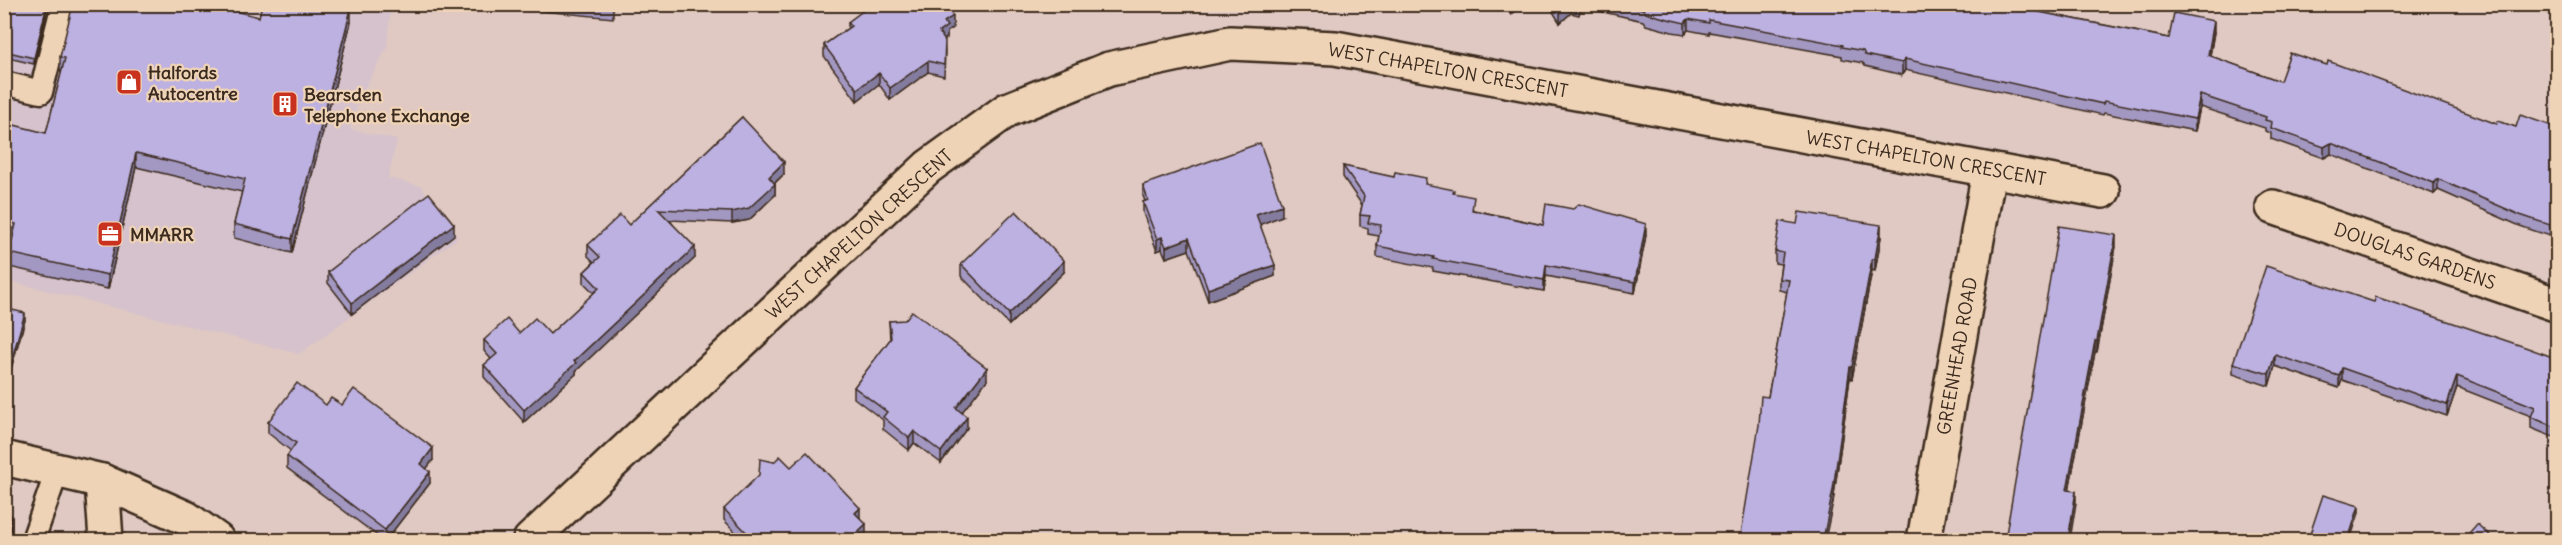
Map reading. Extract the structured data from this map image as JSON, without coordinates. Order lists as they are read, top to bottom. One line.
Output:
{"streets":{"street":["WEST CHAPELTON CRESCENT","DOUGLAS GARDENS","GREENHEAD ROAD"]},"crossings":[["WEST CHAPELTON CRESCENT","GREENHEAD ROAD"]],"places":{"shop":["Halfords Autocentre"],"building":["Bearsden Telephone Exchange"],"office":["MMARR"]}}
